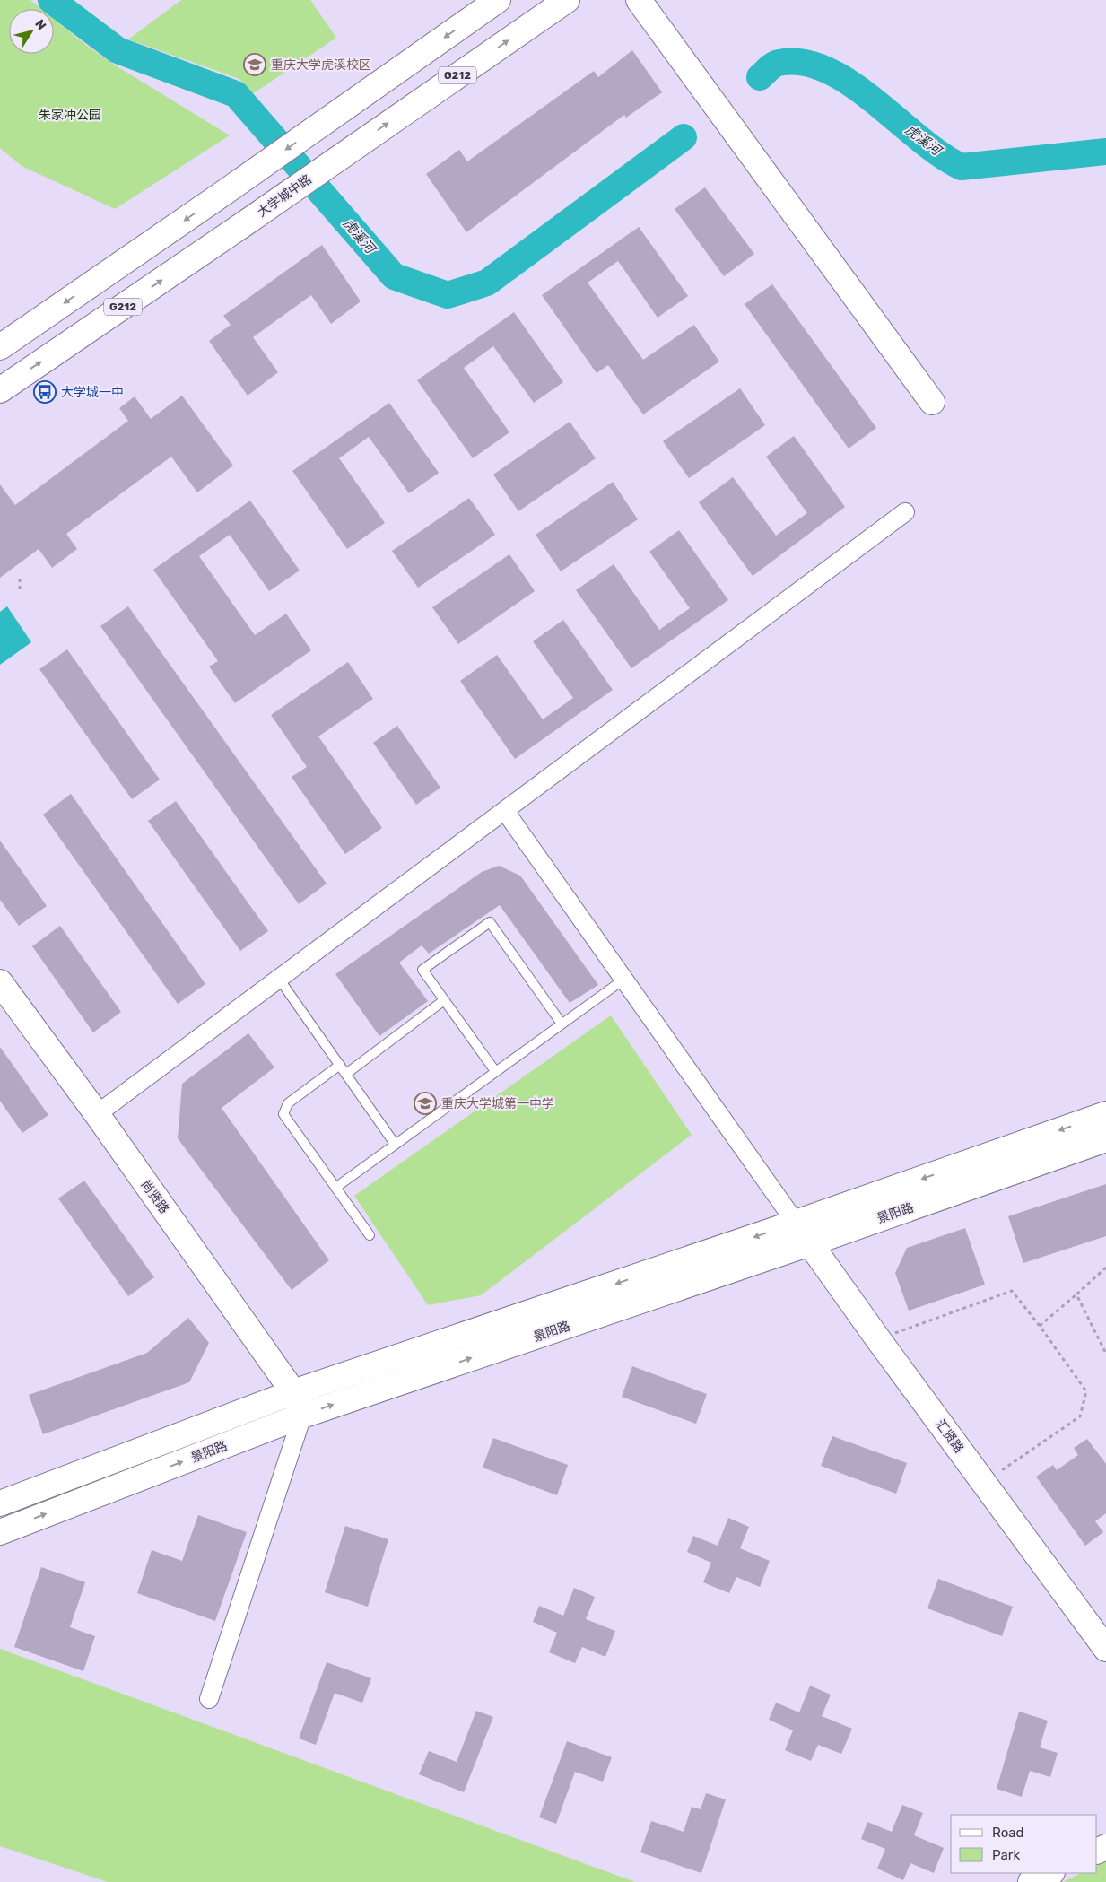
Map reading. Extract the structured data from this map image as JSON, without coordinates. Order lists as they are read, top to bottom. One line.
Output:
{"streets":{"main road":["G212","大学城中路","尚贤路","景阳路","汇贤路"]},"crossings":[["尚贤路","景阳路"],["景阳路","汇贤路"]],"water":["虎溪河"],"parks":["朱家冲公园"],"places":{"school or university":["重庆大学虎溪校区","重庆大学城第一中学"],"bus stop":["大学城一中"]},"legend":["Road","Park"],"north":"top right"}
